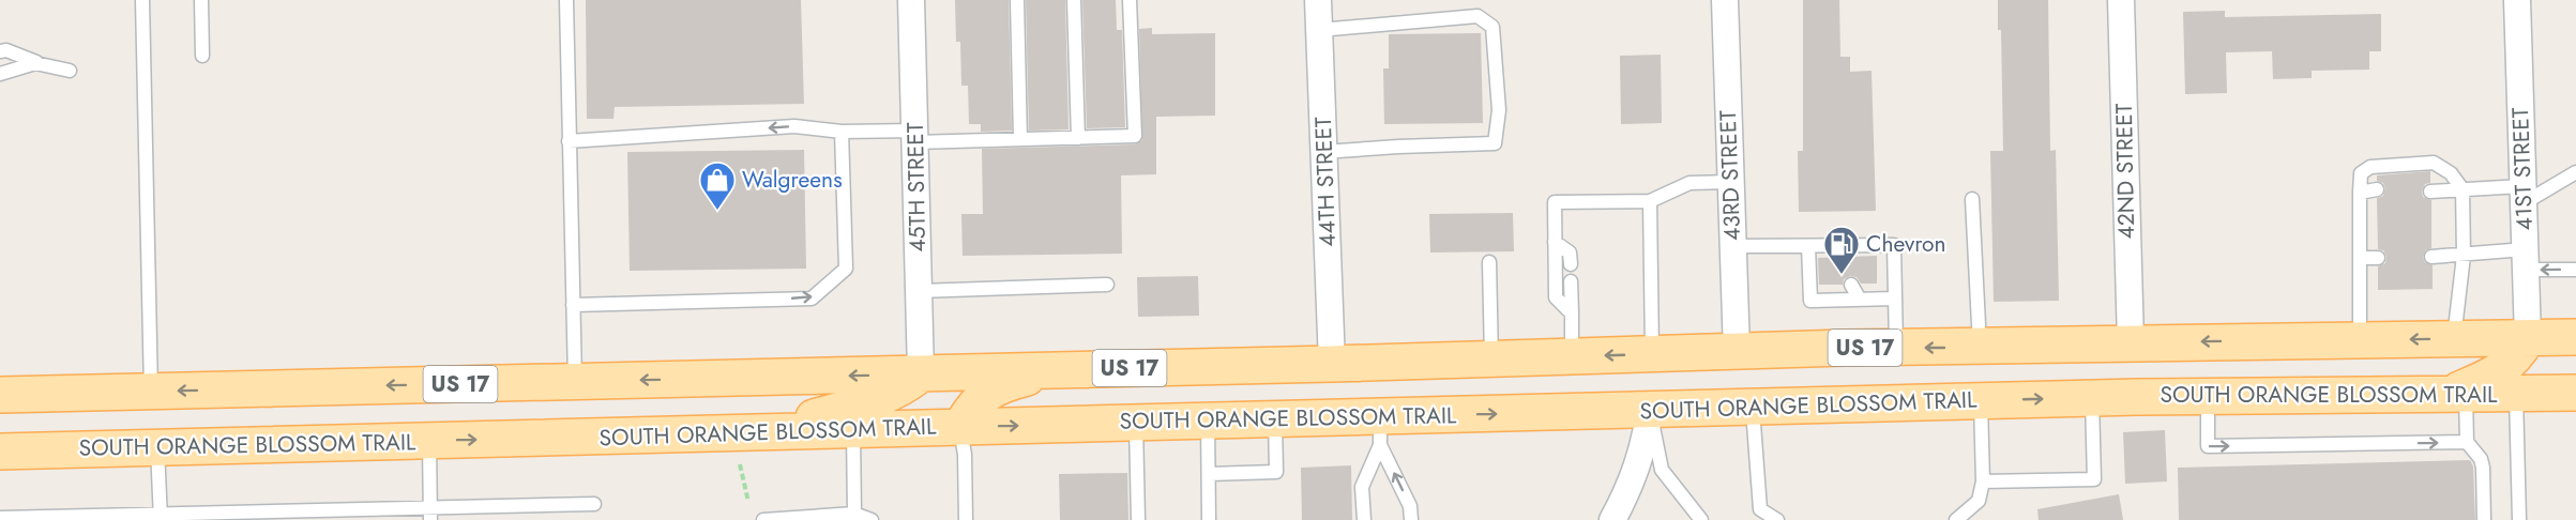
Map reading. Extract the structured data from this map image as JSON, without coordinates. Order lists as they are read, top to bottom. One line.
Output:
{"streets":{"main road":["US 17","SOUTH ORANGE BLOSSOM TRAIL"],"street":["41ST STREET","42ND STREET","43RD STREET","44TH STREET","45TH STREET"]},"crossings":[["41ST STREET","US 17"],["42ND STREET","US 17"],["43RD STREET","US 17"],["44TH STREET","US 17"],["45TH STREET","US 17"]],"places":{"shop":["Walgreens"],"fuel station":["Chevron"]}}
